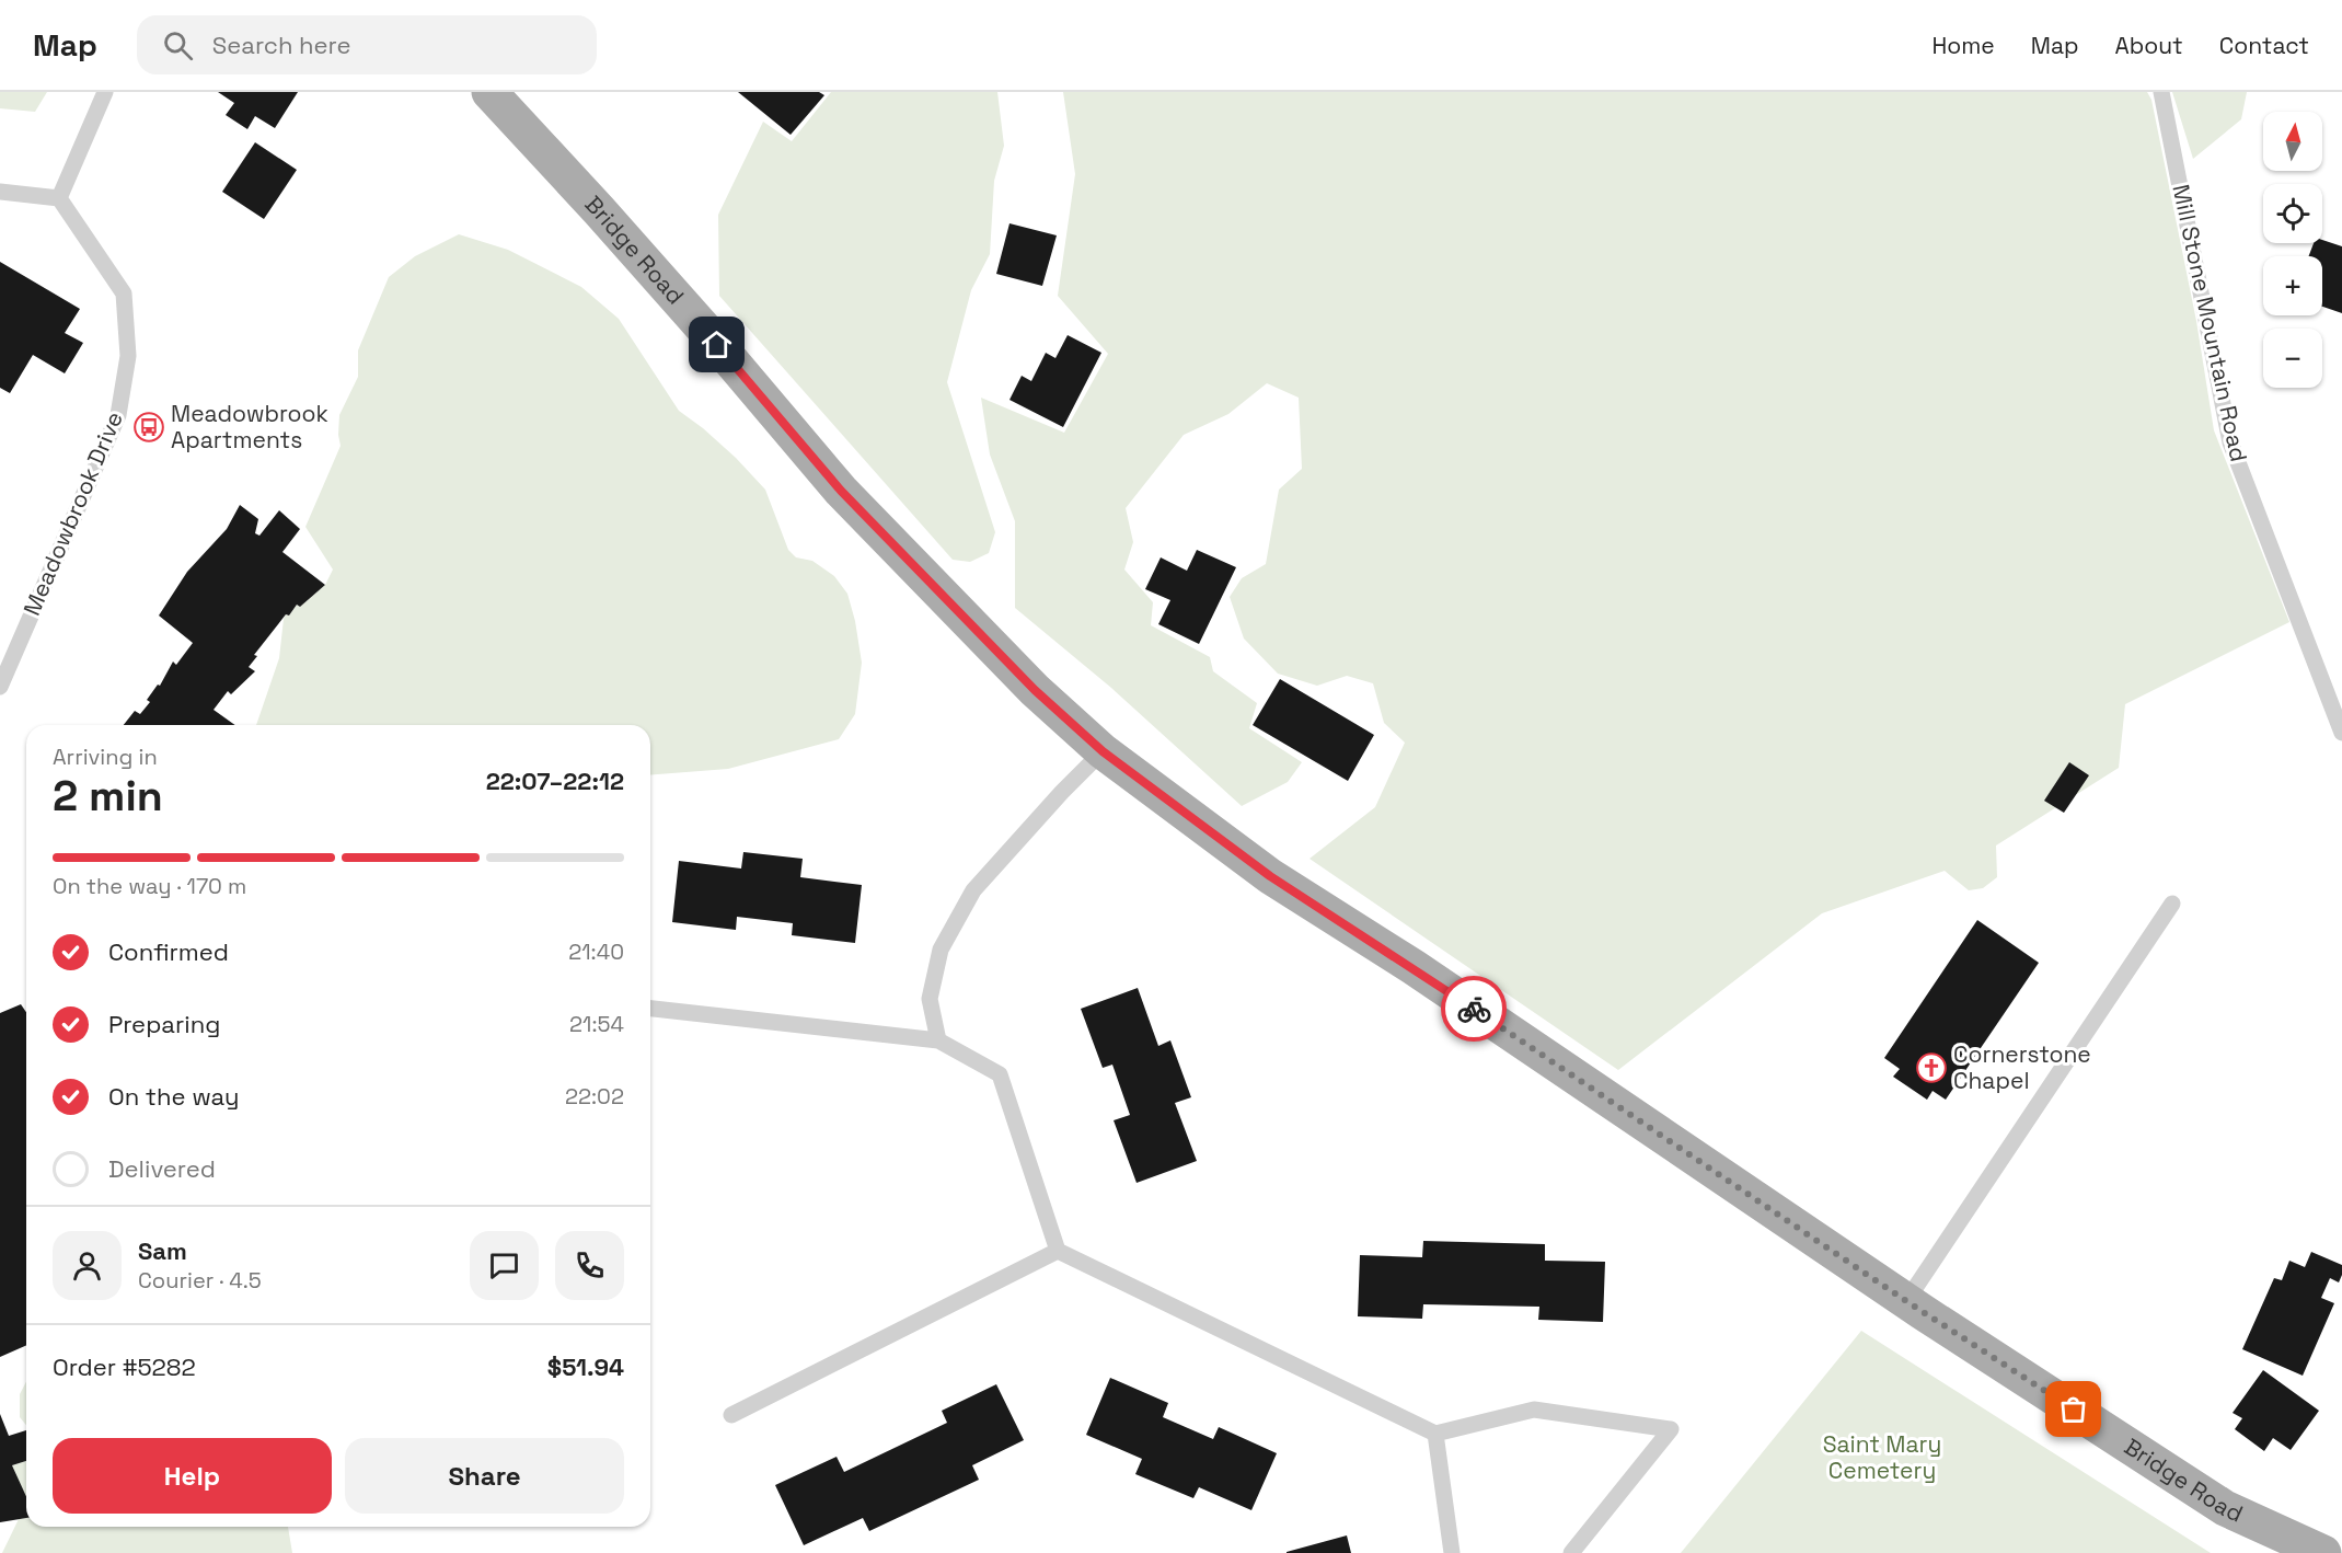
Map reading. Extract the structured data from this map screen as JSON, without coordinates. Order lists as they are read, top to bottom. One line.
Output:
{"streets":{"main road":["Bridge Road"],"lane":["Mill Stone Mountain Road","Meadowbrook Drive"]},"parks":["Saint Mary Cemetery"],"places":{"bus stop":["Meadowbrook Apartments"],"church":["Cornerstone Chapel"]},"north":"top","page":{"header":"Map","search":"Search here","nav":["Home","Map","About","Contact"],"map_buttons":["+","−"],"heading":["2 min","Arriving in","22:07–22:12"],"panel":["Sam","Courier · 4.5","Order #5282","$51.94"],"bar":"On the way · 170 m","list":[["Confirmed","21:40"],["Preparing","21:54"],["On the way","22:02"],"Delivered"],"buttons":["Help","Share"]}}
